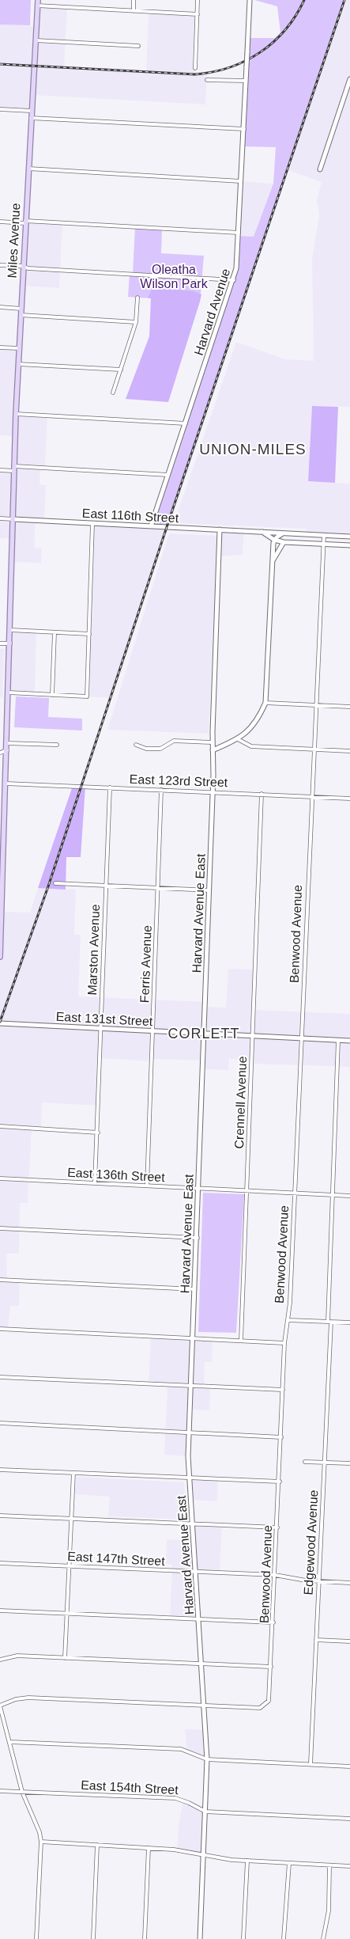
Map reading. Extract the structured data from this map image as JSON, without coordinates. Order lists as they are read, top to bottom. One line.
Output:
{"streets":{"main road":["Miles Avenue","Harvard Avenue","East 116th Street","Harvard Avenue East","East 131st Street"],"street":["East 123rd Street","Benwood Avenue","Marston Avenue","Ferris Avenue","Crennell Avenue","East 136th Street","Edgewood Avenue","East 147th Street","East 154th Street"]},"crossings":[["Miles Avenue","East 116th Street"],["Miles Avenue","East 123rd Street"],["Harvard Avenue","East 116th Street"],["East 116th Street","Harvard Avenue East"],["East 116th Street","Benwood Avenue"],["East 123rd Street","Harvard Avenue East"],["East 123rd Street","Benwood Avenue"],["East 123rd Street","Marston Avenue"],["East 123rd Street","Ferris Avenue"],["East 123rd Street","Crennell Avenue"],["Harvard Avenue East","Benwood Avenue"],["Harvard Avenue East","East 131st Street"],["Harvard Avenue East","East 136th Street"],["Harvard Avenue East","East 147th Street"],["Harvard Avenue East","East 154th Street"],["Benwood Avenue","East 131st Street"],["Benwood Avenue","East 136th Street"],["Benwood Avenue","East 147th Street"],["Marston Avenue","East 131st Street"],["Marston Avenue","East 136th Street"],["Ferris Avenue","East 131st Street"],["Ferris Avenue","East 136th Street"],["East 131st Street","Crennell Avenue"],["East 131st Street","Edgewood Avenue"],["Crennell Avenue","East 136th Street"],["East 136th Street","Edgewood Avenue"],["Edgewood Avenue","East 147th Street"]],"districts":["UNION-MILES","CORLETT"],"parks":["Oleatha Wilson Park"]}
